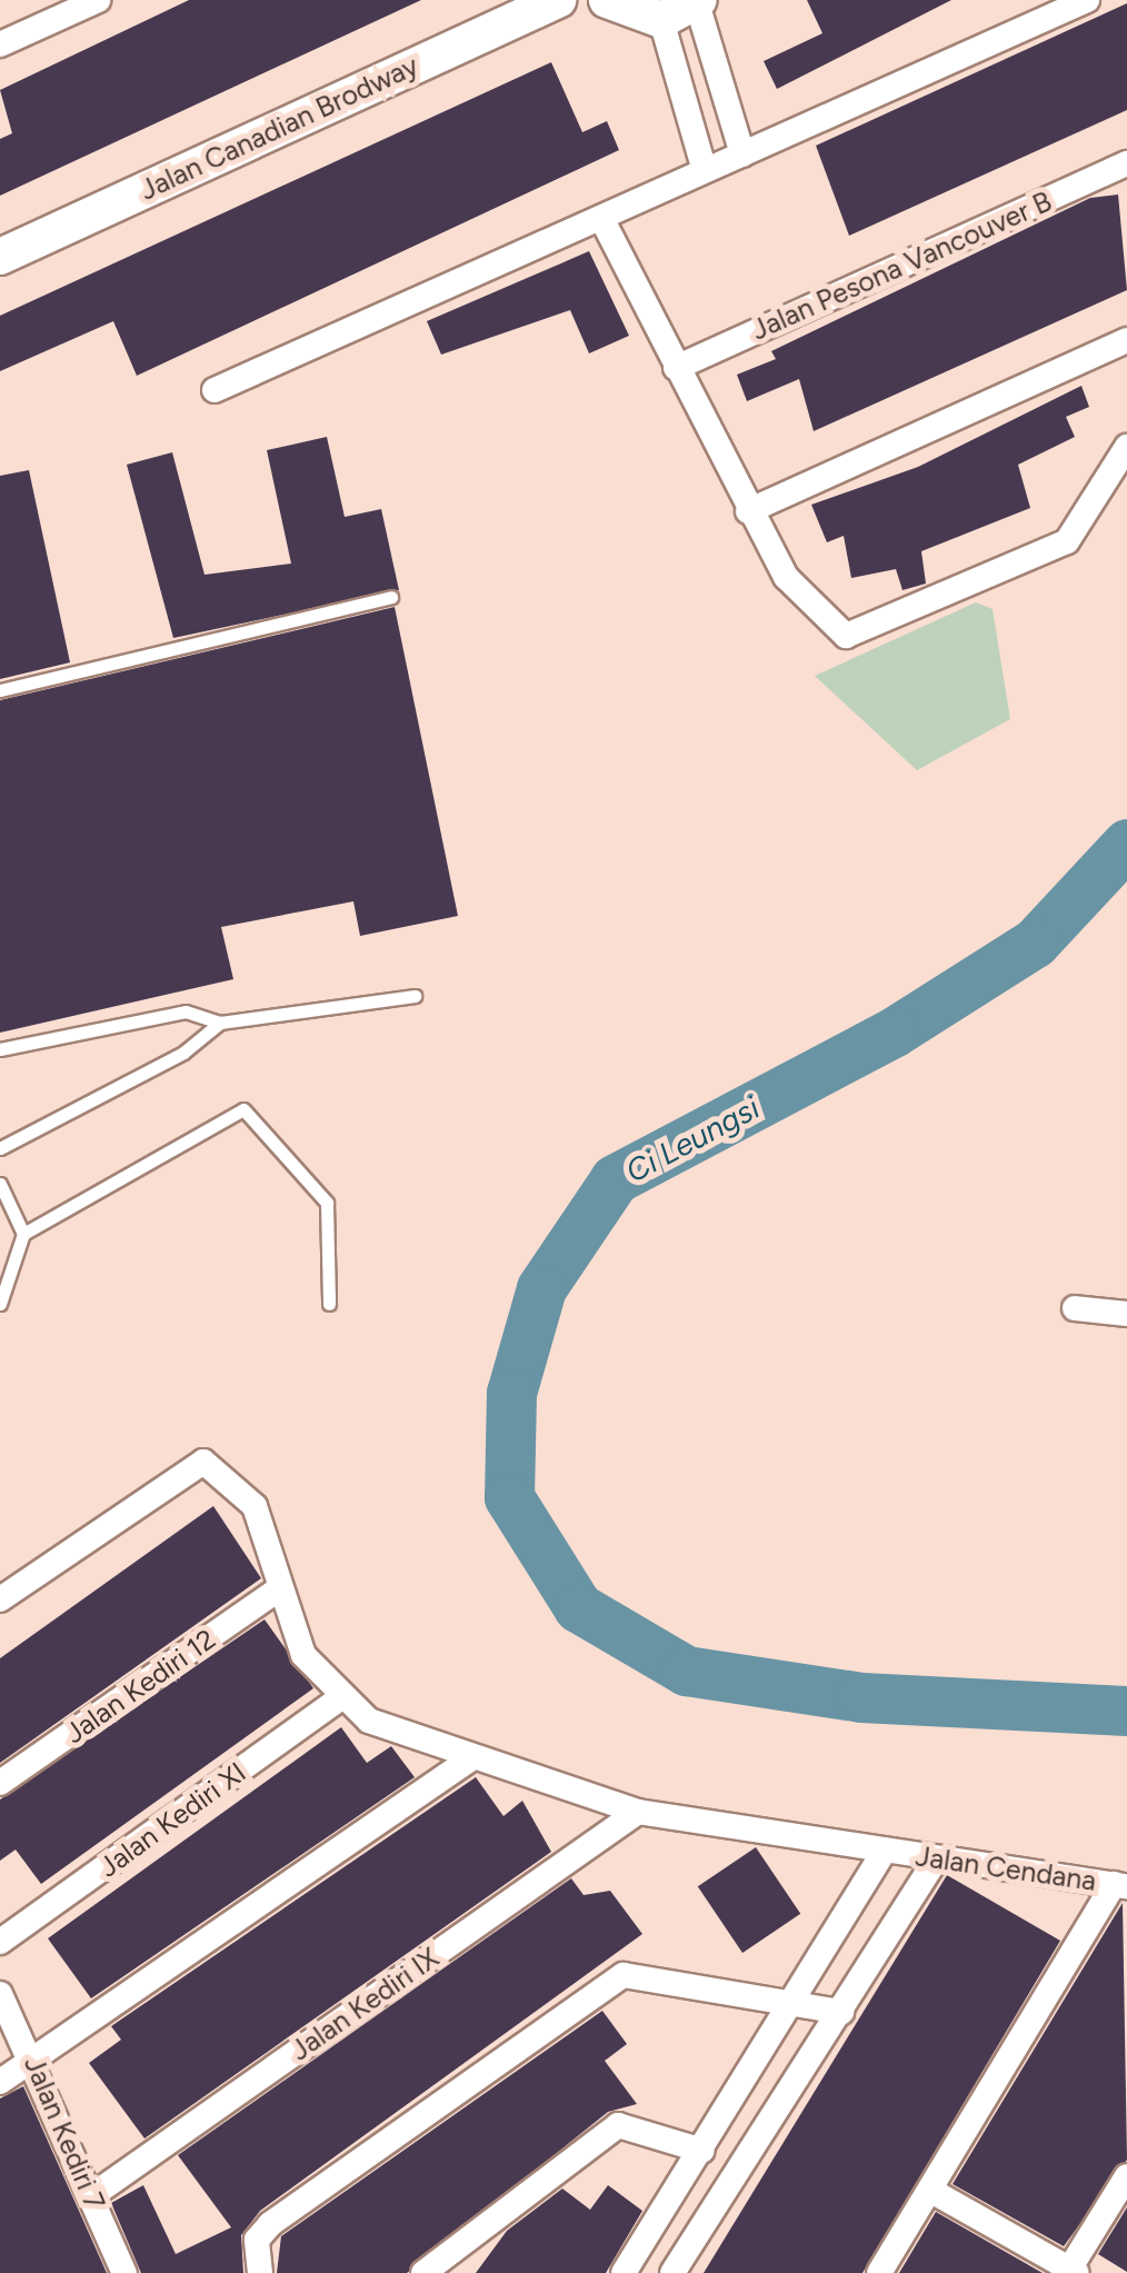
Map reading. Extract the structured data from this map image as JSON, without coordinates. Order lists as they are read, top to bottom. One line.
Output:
{"streets":{"street":["Jalan Canadian Brodway","Jalan Pesona Vancouver B","Jalan Kediri 12","Jalan Kediri XI","Jalan Cendana","Jalan Kediri IX","Jalan Kediri 7"]},"crossings":[["Jalan Kediri 12","Jalan Cendana"],["Jalan Kediri XI","Jalan Cendana"],["Jalan Cendana","Jalan Kediri IX"],["Jalan Kediri IX","Jalan Kediri 7"]],"water":["Ci Leungsi"]}
